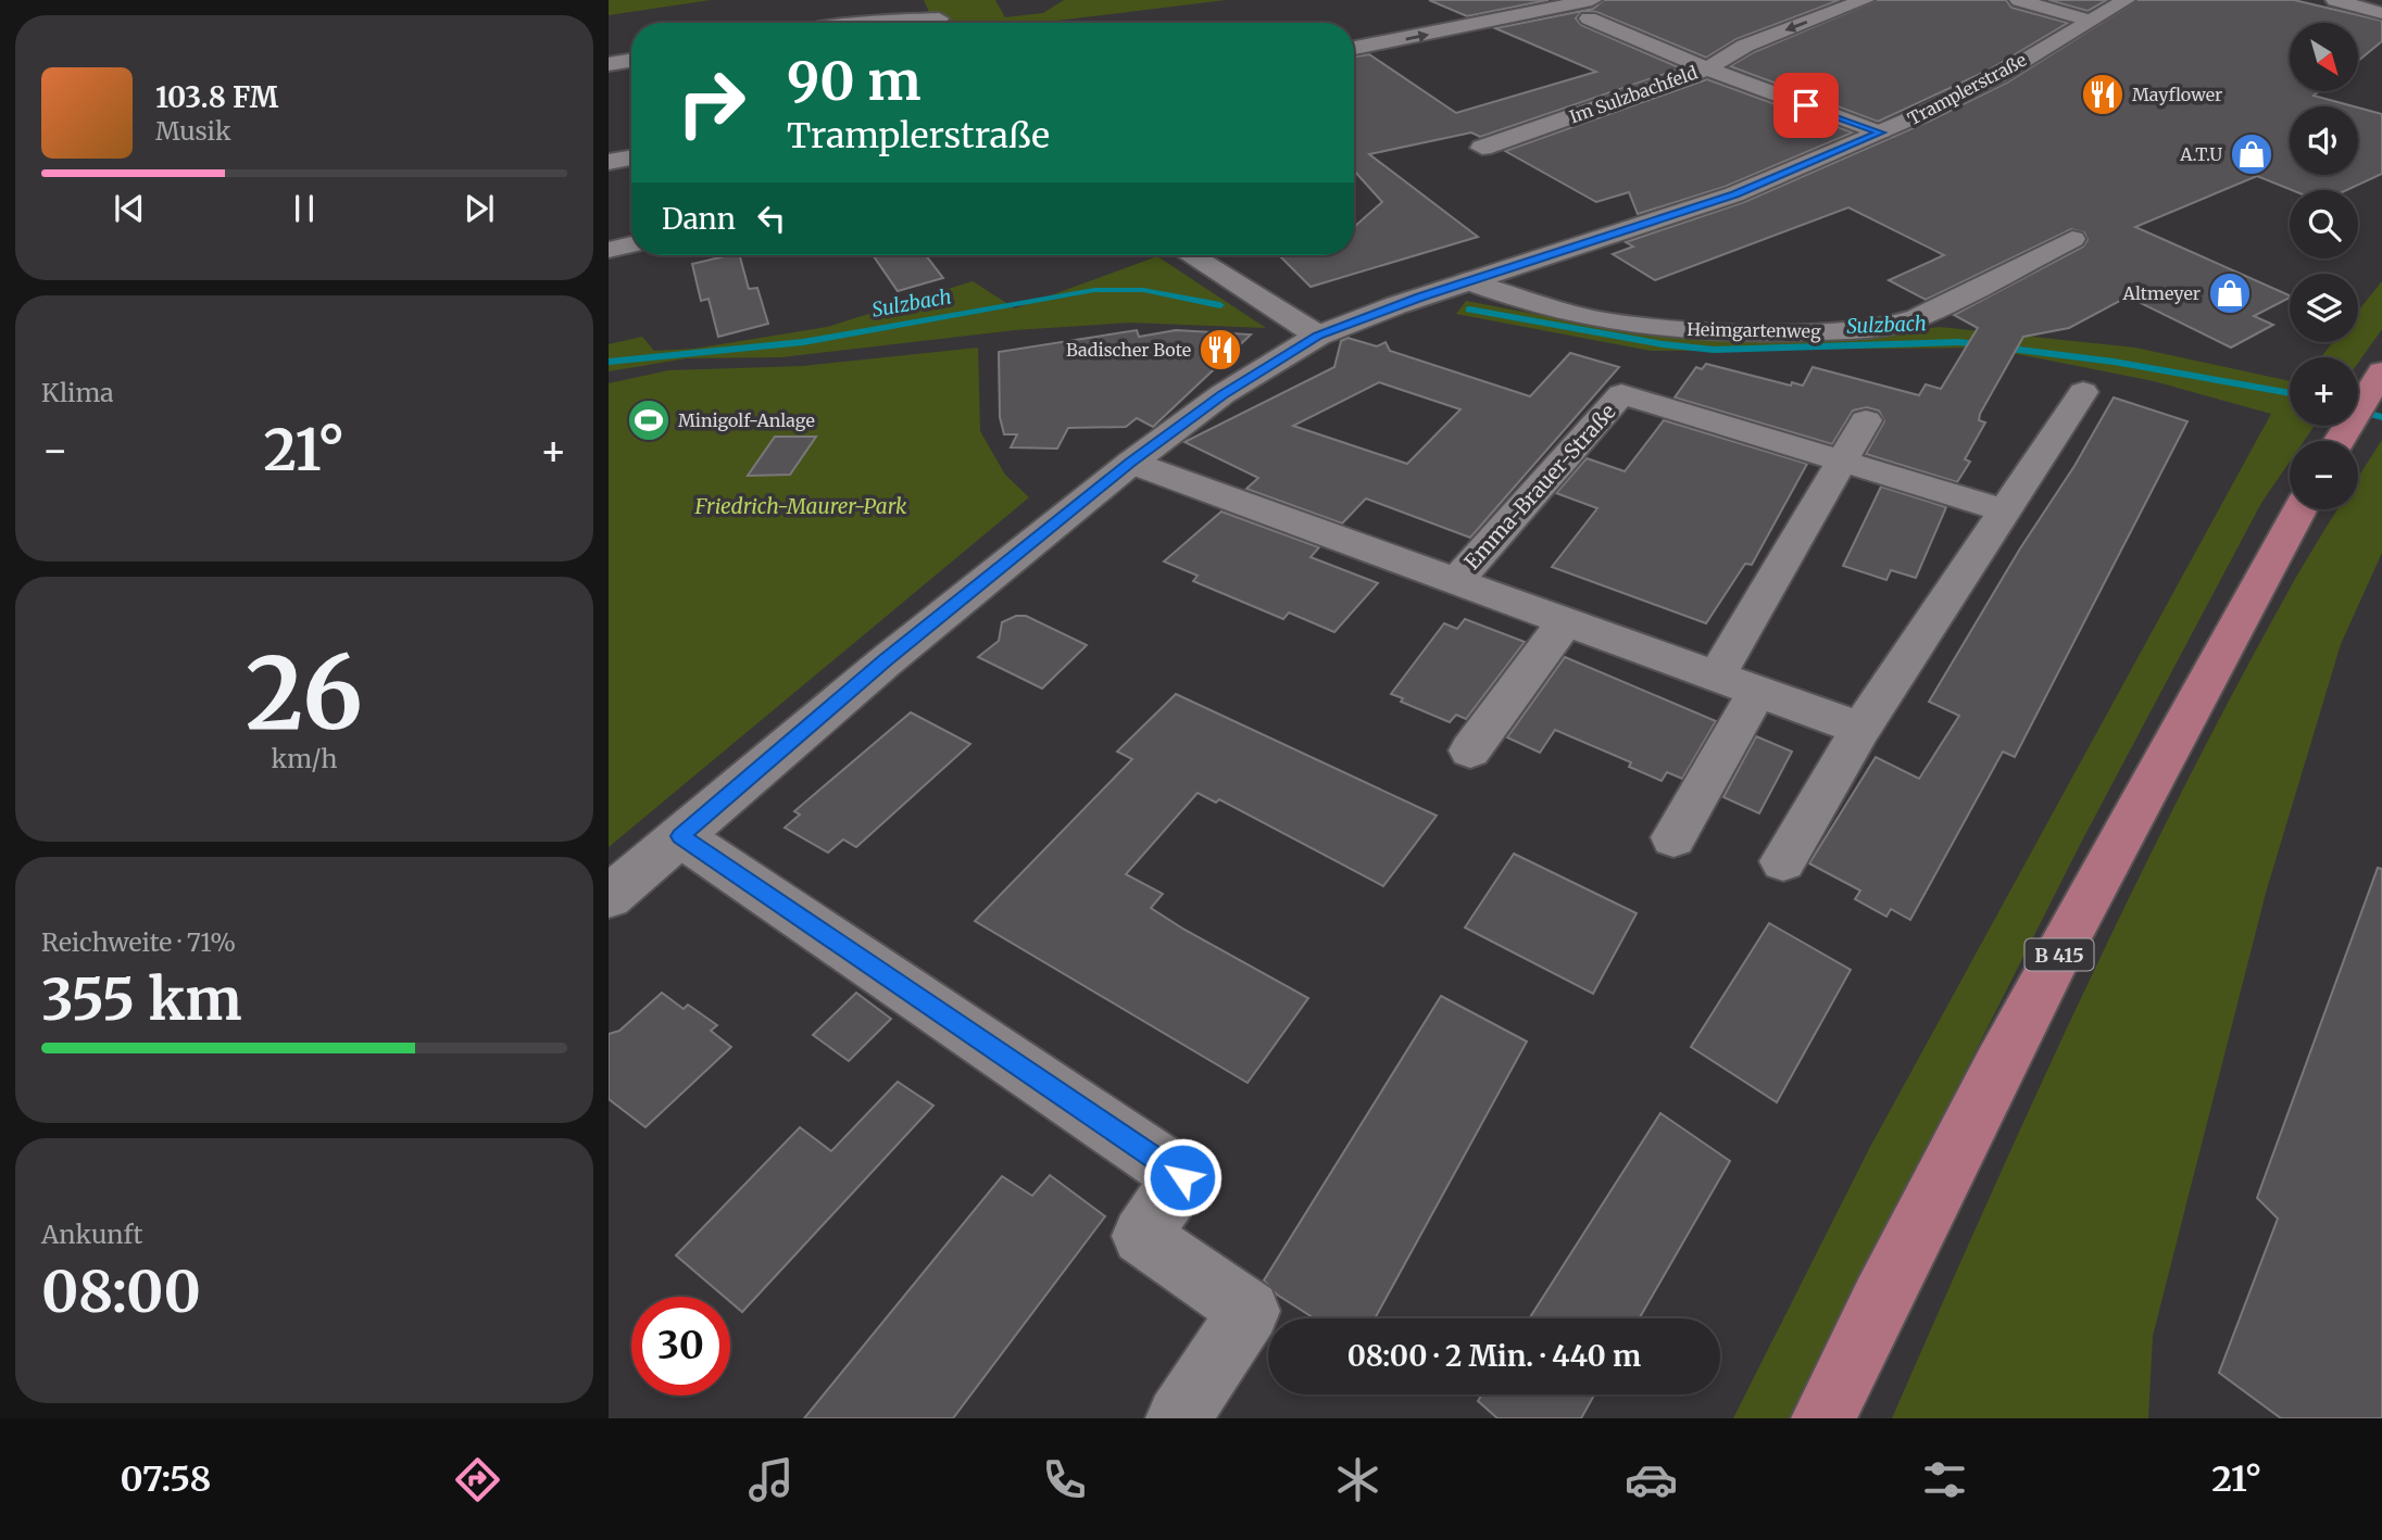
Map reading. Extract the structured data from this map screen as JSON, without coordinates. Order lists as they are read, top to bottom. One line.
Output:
{"streets":{"main road":["B 415"],"street":["Tramplerstraße","Im Sulzbachfeld","Heimgartenweg","Emma-Brauer-Straße"]},"crossings":[["Tramplerstraße","Heimgartenweg"],["Tramplerstraße","Emma-Brauer-Straße"]],"one_way":["Im Sulzbachfeld"],"water":["Sulzbach"],"parks":["Friedrich-Maurer-Park"],"places":{"restaurant":["Mayflower","Badischer Bote"],"shop":["A.T.U","Altmeyer"],"sports":["Minigolf-Anlage"]},"north":"bottom right","page":{"map_buttons":["+","−"],"turn":["90 m","Tramplerstraße"],"song":["103.8 FM","Musik"],"then":"Dann","tile":["Klima",["26","km/h"],["Reichweite · 71%","355 km"],["Ankunft","08:00"]],"heat":["−","21°","+"],"limit":"30","trip":"08:00 · 2 Min. · 440 m","tabs":["07:58","21°"]}}
